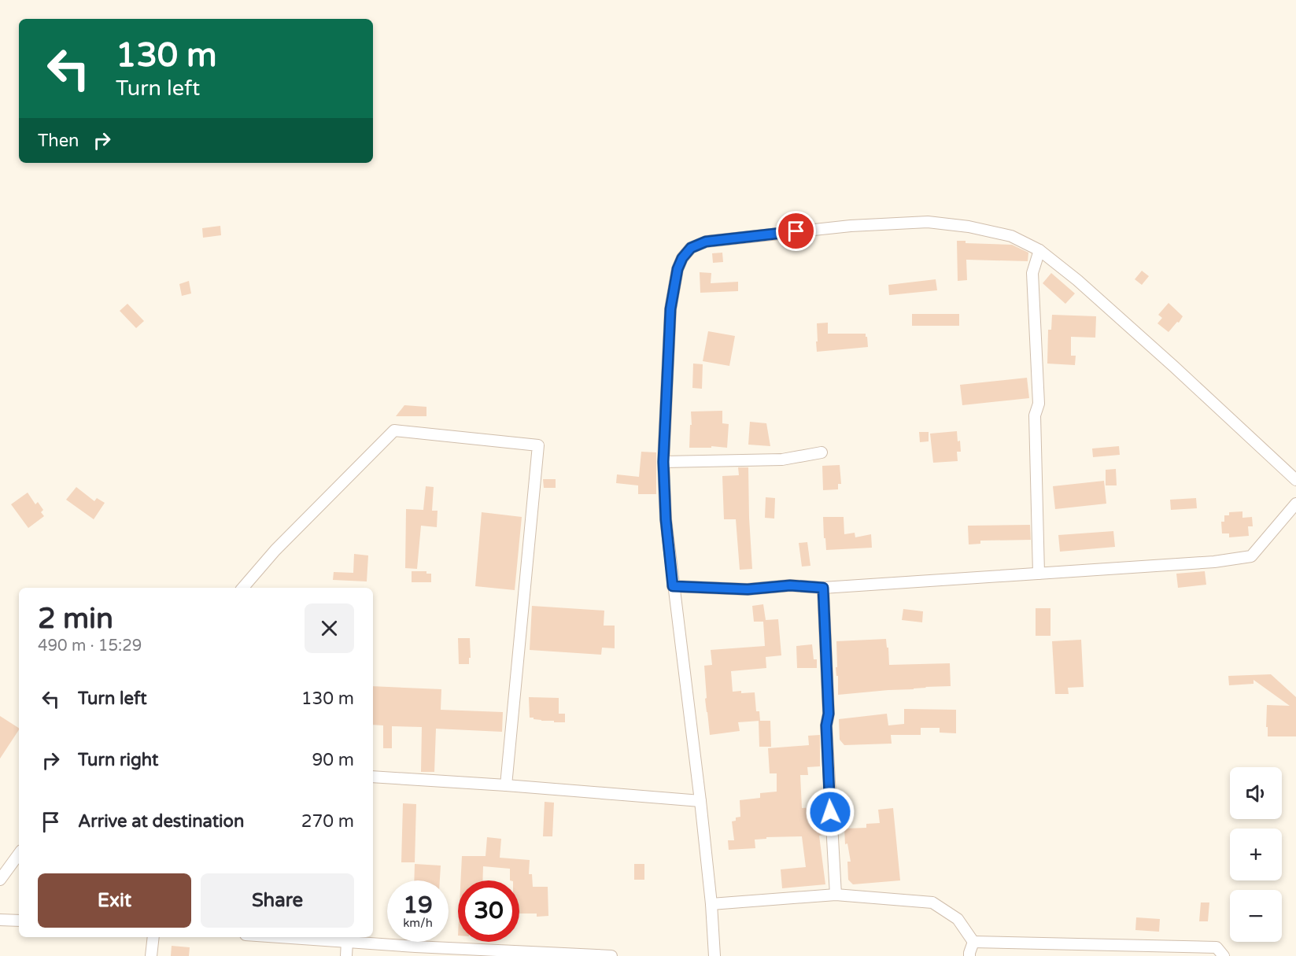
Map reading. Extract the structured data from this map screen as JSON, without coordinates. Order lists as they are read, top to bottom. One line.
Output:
{"page":{"turn":["130 m","Turn left"],"then":"Then","heading":["2 min","490 m · 15:29"],"list":[{"name":"Turn left","value":"130 m"},{"name":"Turn right","value":"90 m"},{"name":"Arrive at destination","value":"270 m"}],"map_buttons":["+","−"],"buttons":["Exit","Share"],"speed":"19 km/h","limit":"30"}}
